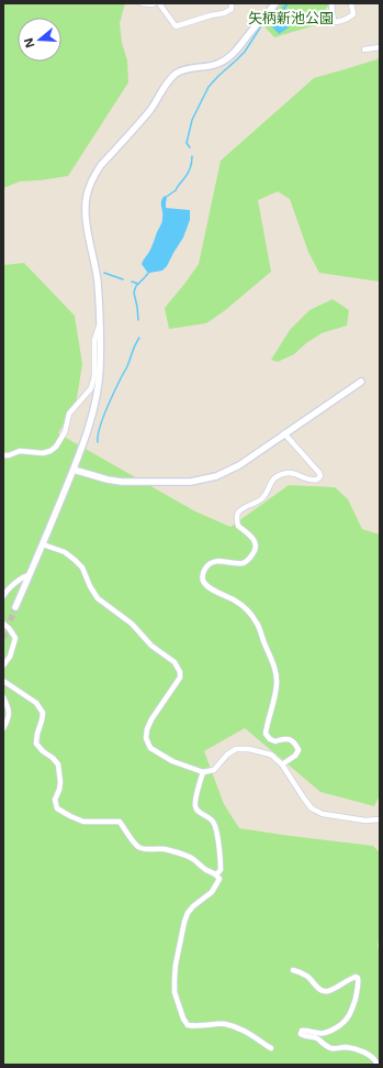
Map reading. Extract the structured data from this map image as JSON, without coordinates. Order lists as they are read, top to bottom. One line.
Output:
{"parks":["矢柄新池公園"],"north":"left"}
